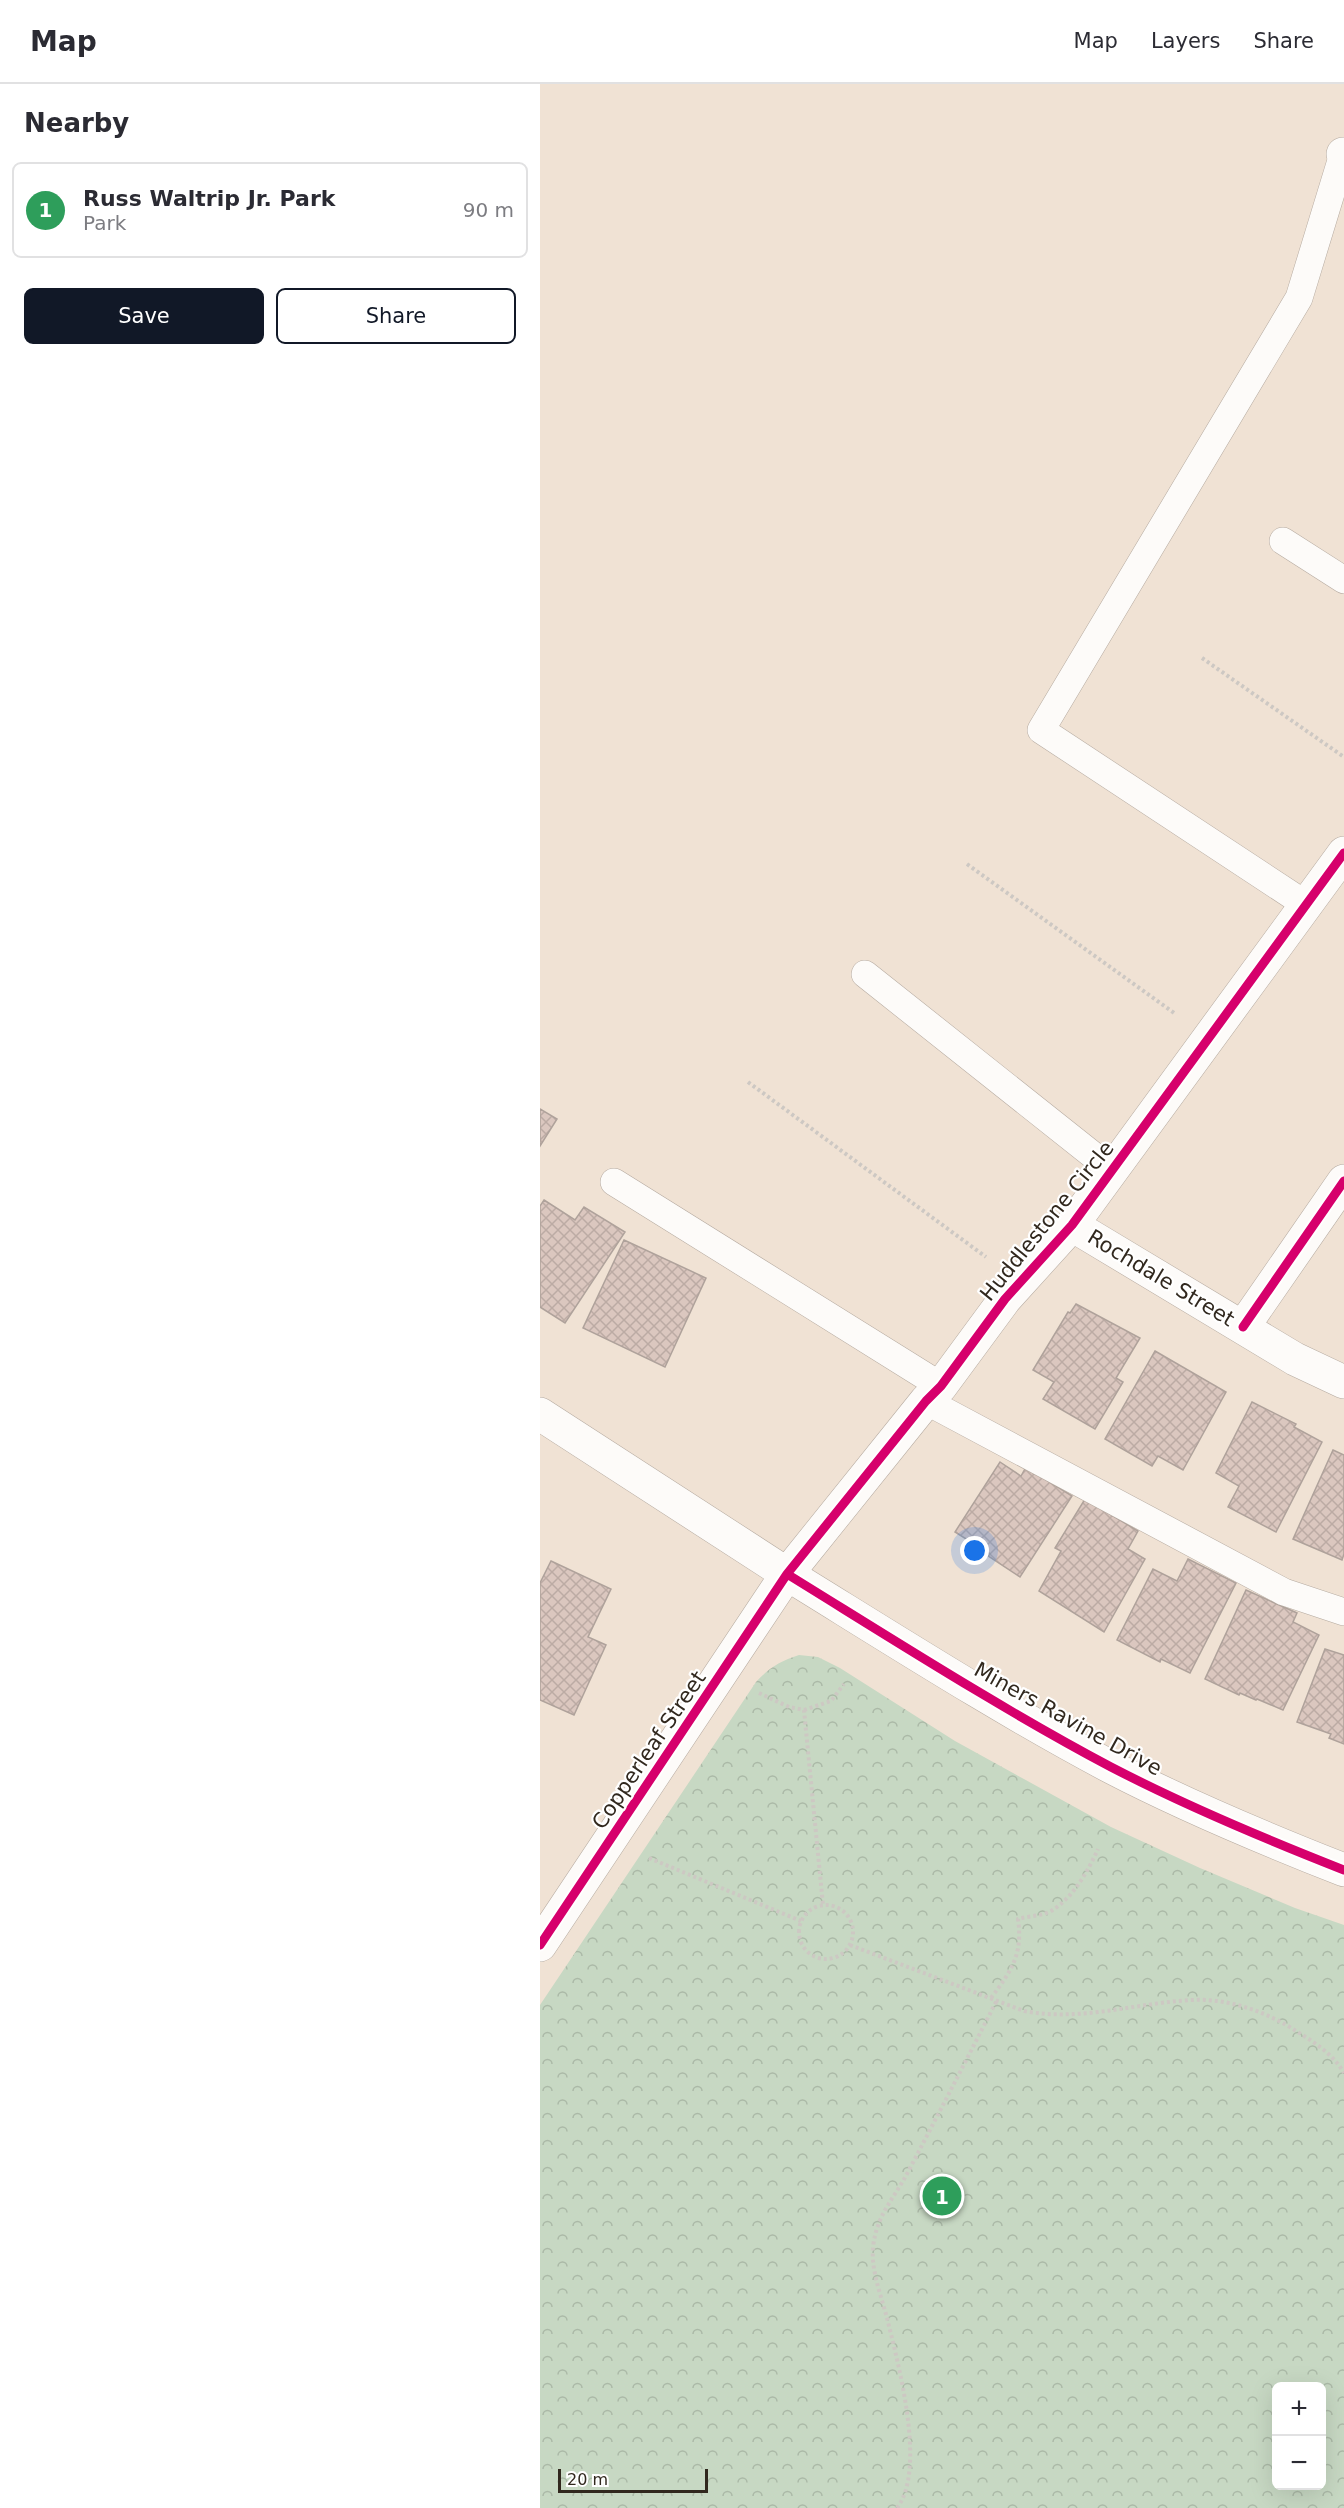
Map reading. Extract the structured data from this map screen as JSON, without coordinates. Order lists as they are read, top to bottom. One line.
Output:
{"streets":{"street":["Huddlestone Circle","Rochdale Street","Miners Ravine Drive","Copperleaf Street"]},"crossings":[["Huddlestone Circle","Rochdale Street"],["Huddlestone Circle","Miners Ravine Drive"],["Huddlestone Circle","Copperleaf Street"],["Miners Ravine Drive","Copperleaf Street"]],"scale_bar":"20 m","page":{"header":"Map","nav":["Map","Layers","Share"],"heading":"Nearby","list":[{"mark":"1","name":"Russ Waltrip Jr. Park","note":"Park","value":"90 m"}],"buttons":["Save","Share"],"pins":"1","map_buttons":["+","−"],"scale":"20 m"}}
